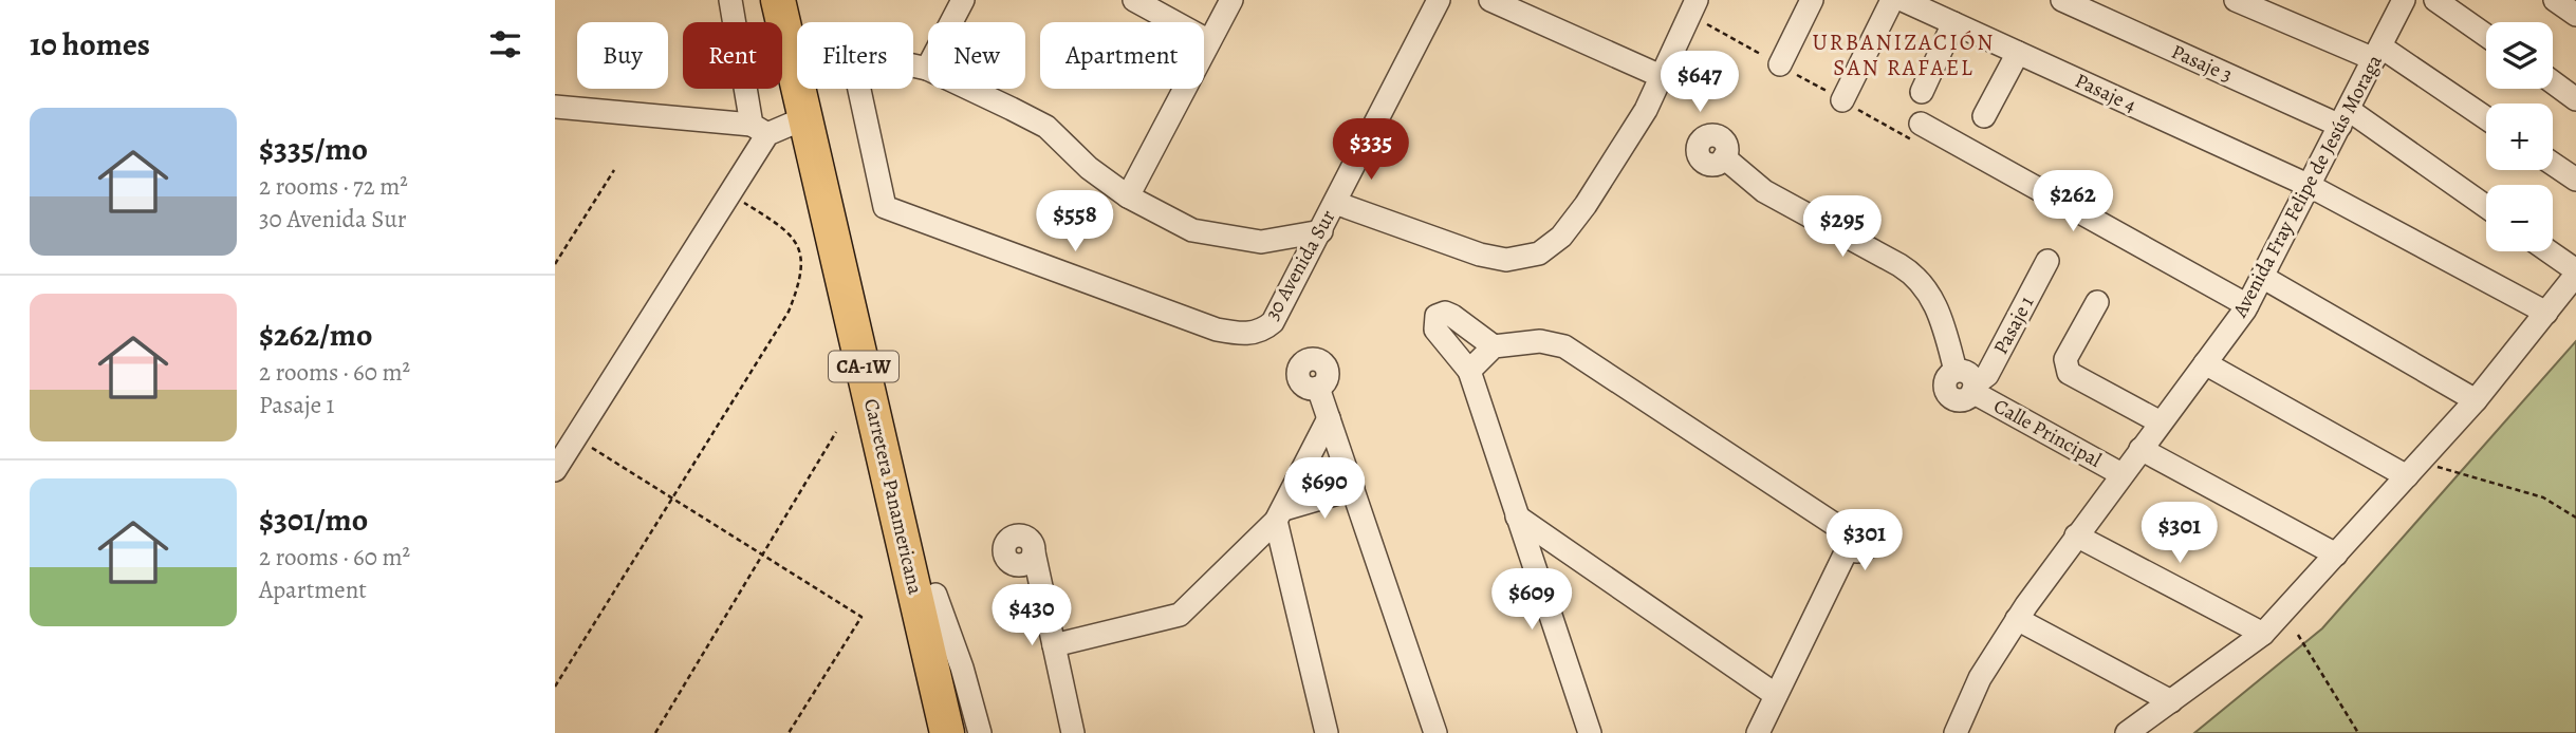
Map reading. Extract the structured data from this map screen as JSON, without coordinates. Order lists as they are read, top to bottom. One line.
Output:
{"streets":{"highway":["CA-1W","Carretera Panamericana"],"street":["Pasaje 3","Pasaje 4","Avenida Fray Felipe de Jesús Moraga","30 Avenida Sur","Pasaje 1","Calle Principal"]},"crossings":[["Pasaje 3","Avenida Fray Felipe de Jesús Moraga"],["Pasaje 4","Avenida Fray Felipe de Jesús Moraga"],["Avenida Fray Felipe de Jesús Moraga","Calle Principal"],["Pasaje 1","Calle Principal"]],"districts":["URBANIZACIÓN SAN RAFAEL"],"page":{"heading":"10 homes","map_buttons":["+","−"],"chip":["Buy","Rent","Filters","New","Apartment"],"price":["$647","$335","$262","$558","$295","$690","$301","$301","$609","$430"],"list":[{"name":"$335/mo","note":"2 rooms · 72 m² · 30 Avenida Sur"},{"name":"$262/mo","note":"2 rooms · 60 m² · Pasaje 1"},{"name":"$301/mo","note":"2 rooms · 60 m² · Apartment"}]}}
